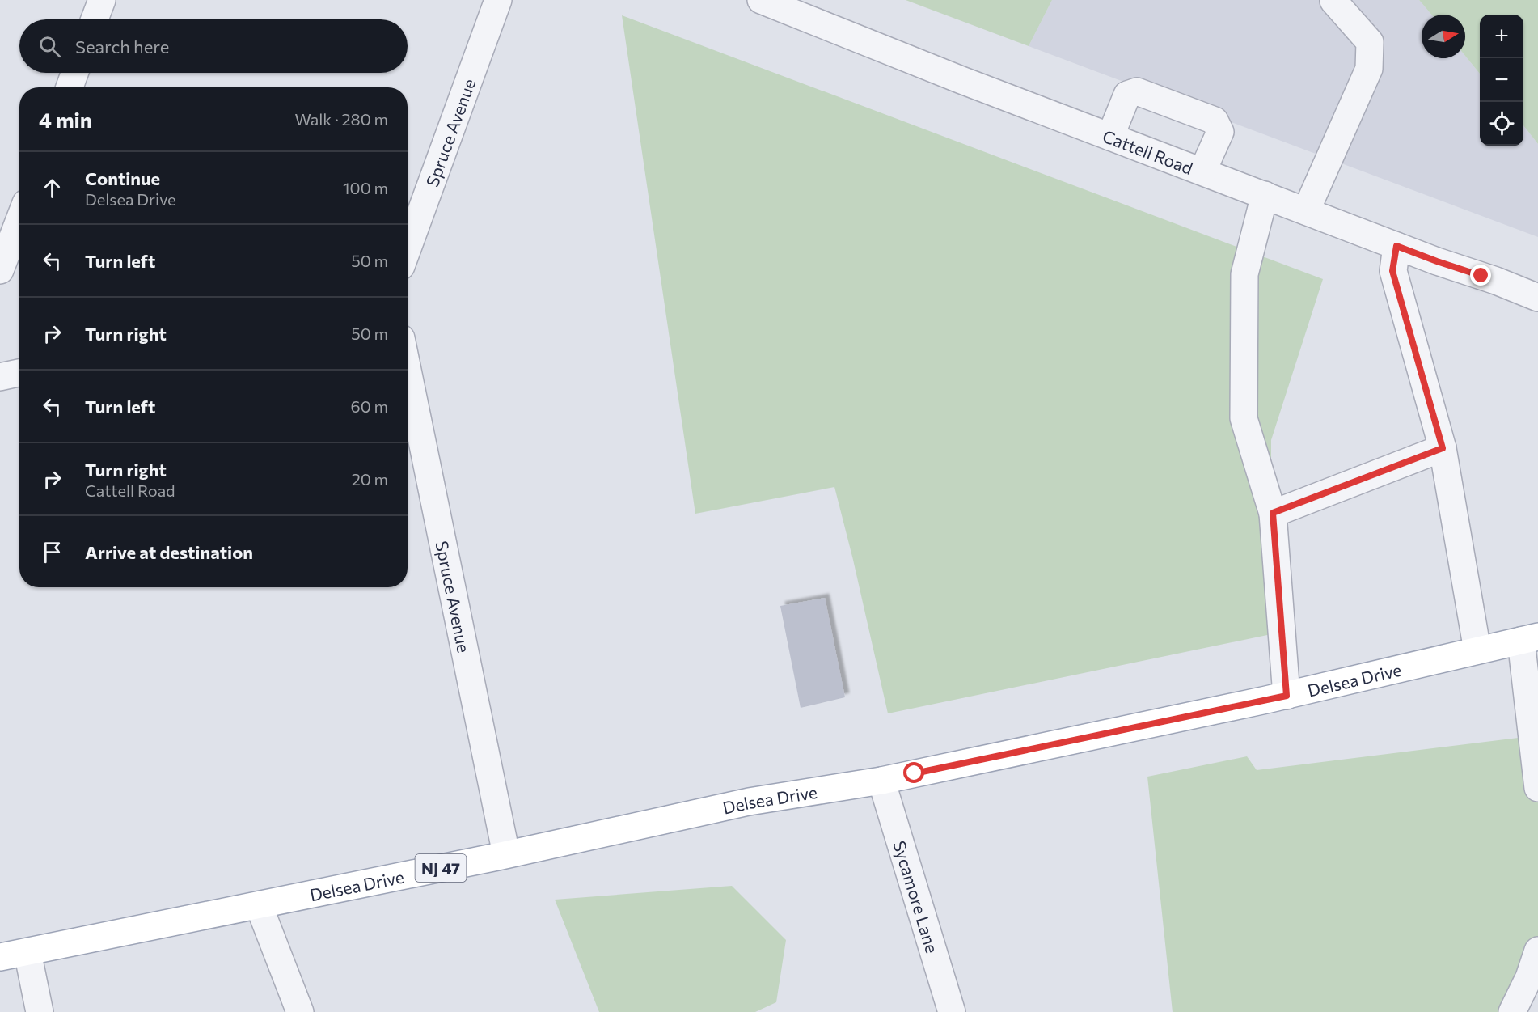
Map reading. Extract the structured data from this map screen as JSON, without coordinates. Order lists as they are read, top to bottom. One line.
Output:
{"streets":{"main road":["Delsea Drive","NJ 47"],"street":["Spruce Avenue","Cattell Road","Sycamore Lane"]},"crossings":[["Spruce Avenue","Delsea Drive"],["Delsea Drive","Sycamore Lane"]],"north":"right","page":{"map_buttons":["+","−"],"search":"Search here","heading":["4 min","Walk · 280 m"],"list":[["Continue","Delsea Drive","100 m"],["Turn left","50 m"],["Turn right","50 m"],["Turn left","60 m"],["Turn right","Cattell Road","20 m"],"Arrive at destination"]}}
